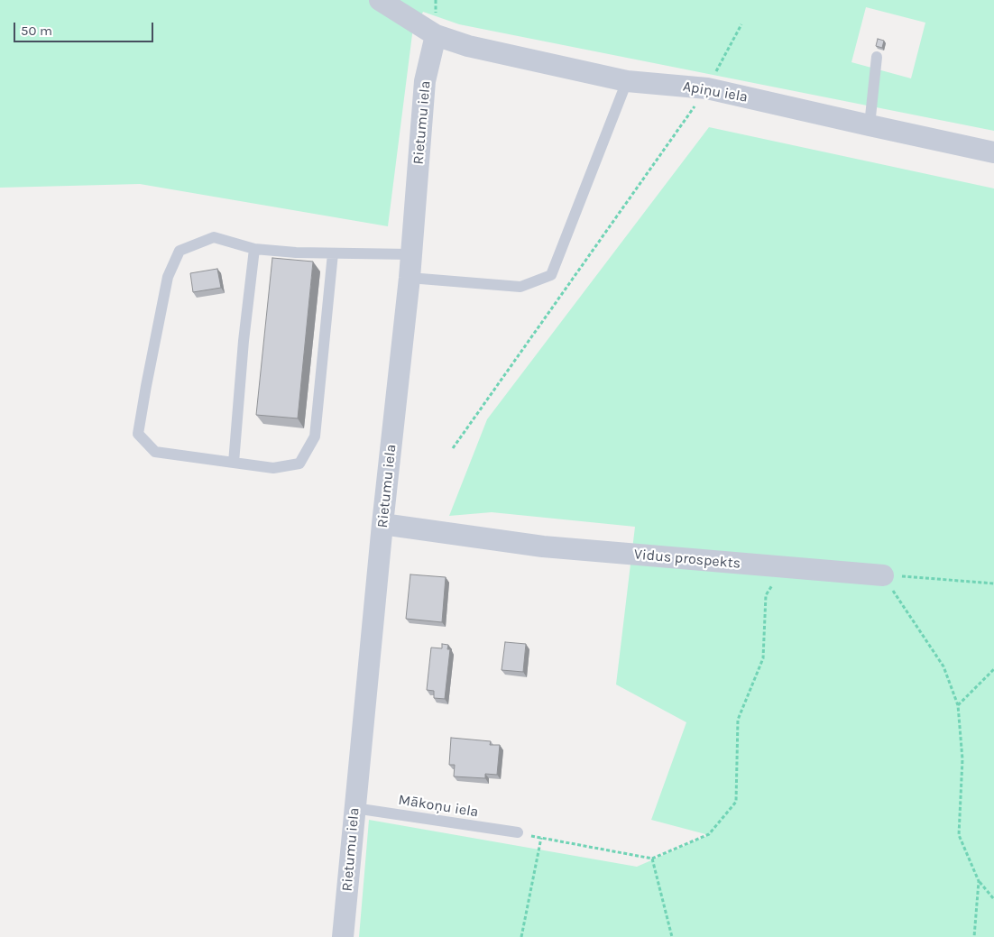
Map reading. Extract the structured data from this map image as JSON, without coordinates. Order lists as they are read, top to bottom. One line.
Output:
{"streets":{"street":["Apiņu iela","Rietumu iela","Vidus prospekts"],"lane":["Mākoņu iela"]},"crossings":[["Apiņu iela","Rietumu iela"],["Rietumu iela","Vidus prospekts"],["Rietumu iela","Mākoņu iela"]],"scale_bar":"50 m"}
